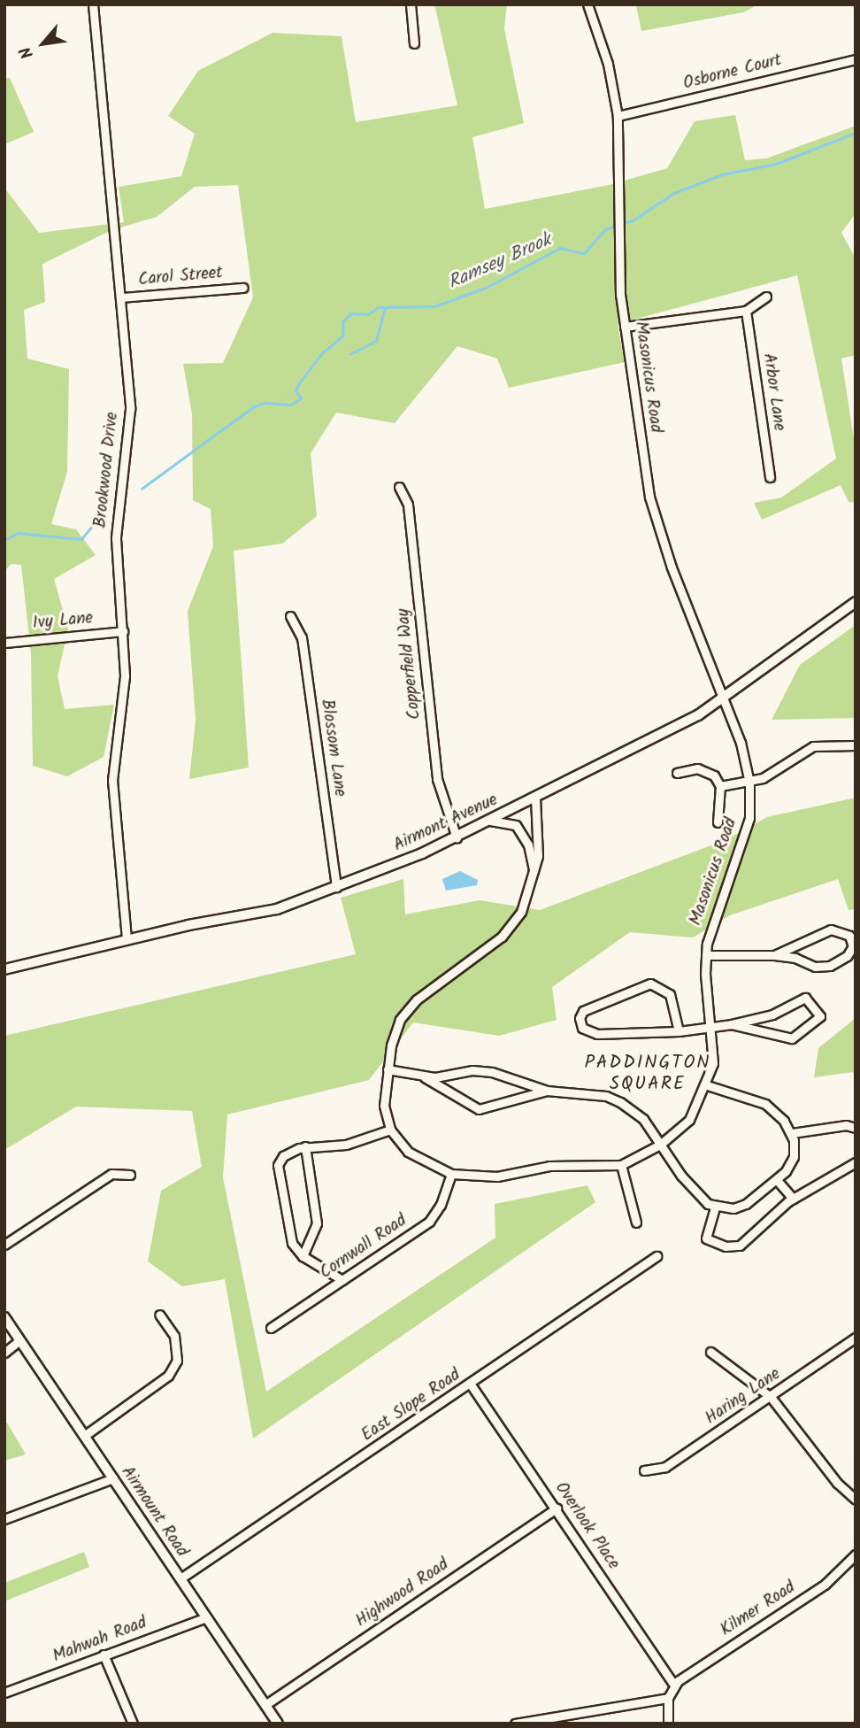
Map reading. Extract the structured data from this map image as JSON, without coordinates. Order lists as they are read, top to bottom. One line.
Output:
{"streets":{"street":["Osborne Court","Carol Street","Masonicus Road","Arbor Lane","Brookwood Drive","Ivy Lane","Copperfield Way","Blossom Lane","Airmont Avenue","Cornwall Road","Haring Lane","East Slope Road","Airmount Road","Overlook Place","Highwood Road","Kilmer Road","Mahwah Road"]},"crossings":[["Osborne Court","Masonicus Road"],["Carol Street","Brookwood Drive"],["Masonicus Road","Airmont Avenue"],["Masonicus Road","Cornwall Road"],["Brookwood Drive","Ivy Lane"],["Brookwood Drive","Airmont Avenue"],["Copperfield Way","Airmont Avenue"],["Blossom Lane","Airmont Avenue"],["East Slope Road","Airmount Road"],["East Slope Road","Overlook Place"],["Airmount Road","Highwood Road"],["Airmount Road","Mahwah Road"],["Overlook Place","Highwood Road"],["Overlook Place","Kilmer Road"]],"districts":["PADDINGTON SQUARE"],"water":["Ramsey Brook"],"north":"bottom left"}
